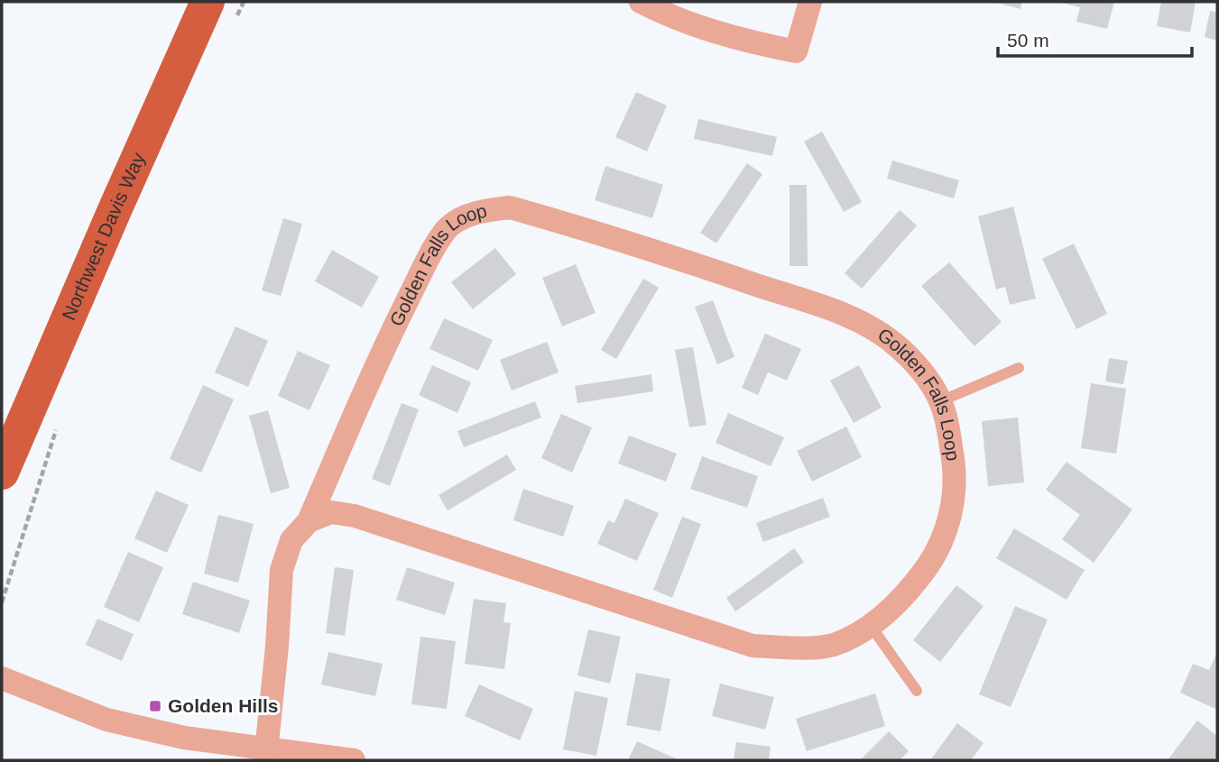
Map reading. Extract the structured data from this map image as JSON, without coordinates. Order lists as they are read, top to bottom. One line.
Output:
{"streets":{"main road":["Northwest Davis Way"],"street":["Golden Falls Loop"]},"places":{"transit":["Golden Hills"]},"scale_bar":"50 m"}
